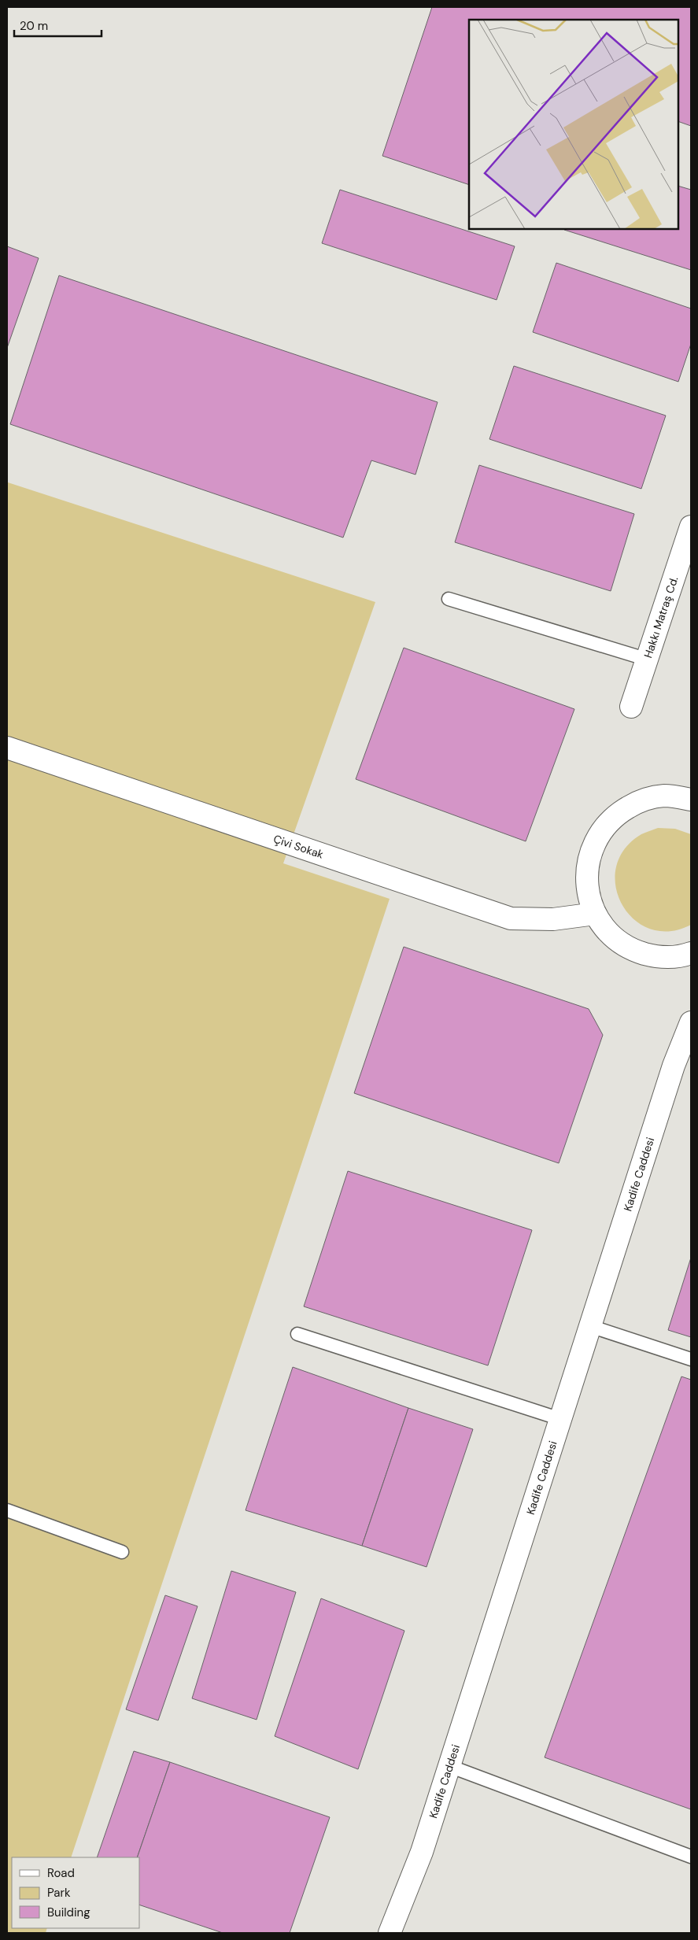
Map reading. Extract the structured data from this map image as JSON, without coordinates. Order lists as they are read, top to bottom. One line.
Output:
{"streets":{"street":["Hakkı Matraş Cd.","Çivi Sokak","Kadife Caddesi"]},"legend":["Road","Park","Building"],"scale_bar":"20 m"}
